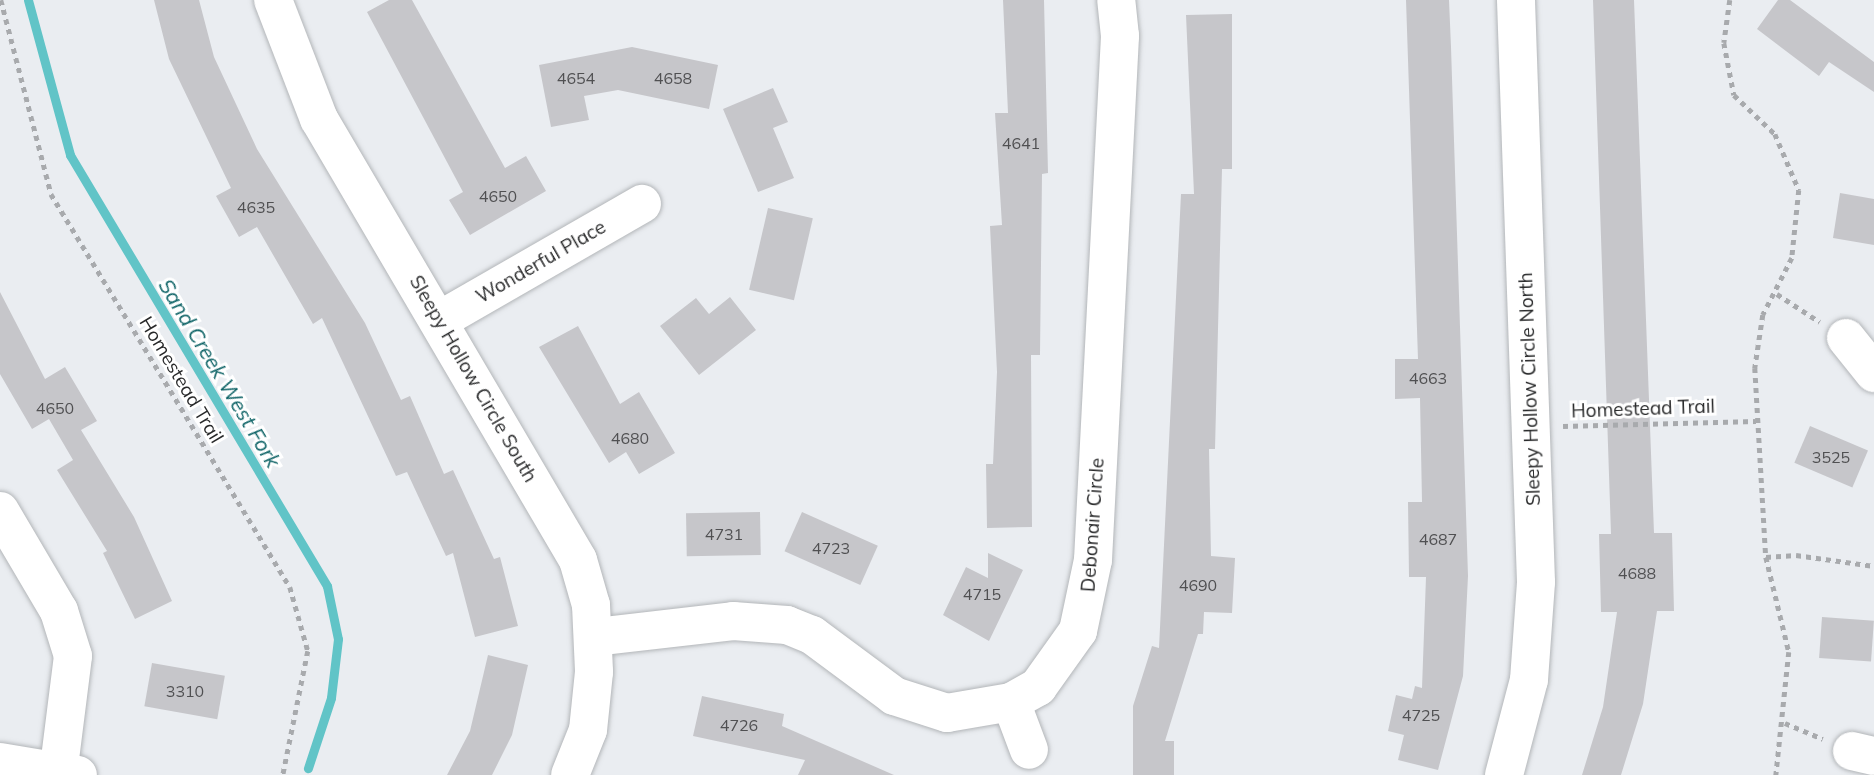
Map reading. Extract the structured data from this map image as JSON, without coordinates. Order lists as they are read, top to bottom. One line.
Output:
{"streets":{"street":["Wonderful Place","Sleepy Hollow Circle South","Sleepy Hollow Circle North","Debonair Circle"],"path":["Homestead Trail"]},"crossings":[["Wonderful Place","Sleepy Hollow Circle South"],["Sleepy Hollow Circle South","Debonair Circle"],["Homestead Trail","Sleepy Hollow Circle North"]],"water":["Sand Creek West Fork"],"house_numbers":["4654","4658","4641","4650","4635","4663","4650","4680","3525","4731","4687","4723","4688","4690","4715","3310","4725","4726"]}
